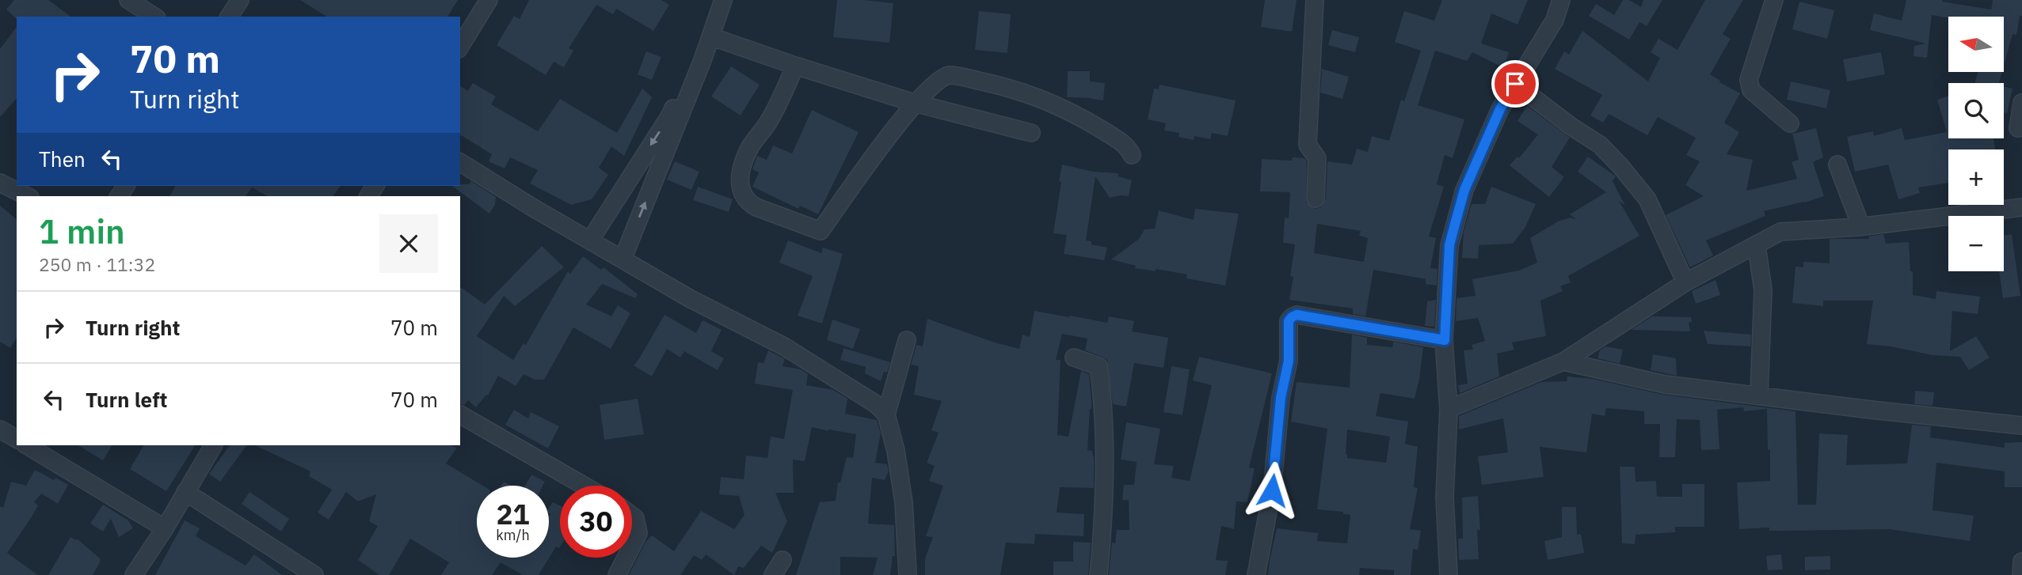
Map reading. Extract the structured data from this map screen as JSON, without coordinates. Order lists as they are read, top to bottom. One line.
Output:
{"north":"left","page":{"map_buttons":["+","−"],"turn":["70 m","Turn right"],"then":"Then","heading":["1 min","250 m · 11:32"],"list":[{"name":"Turn right","value":"70 m"},{"name":"Turn left","value":"70 m"}],"speed":"21 km/h","limit":"30"}}
